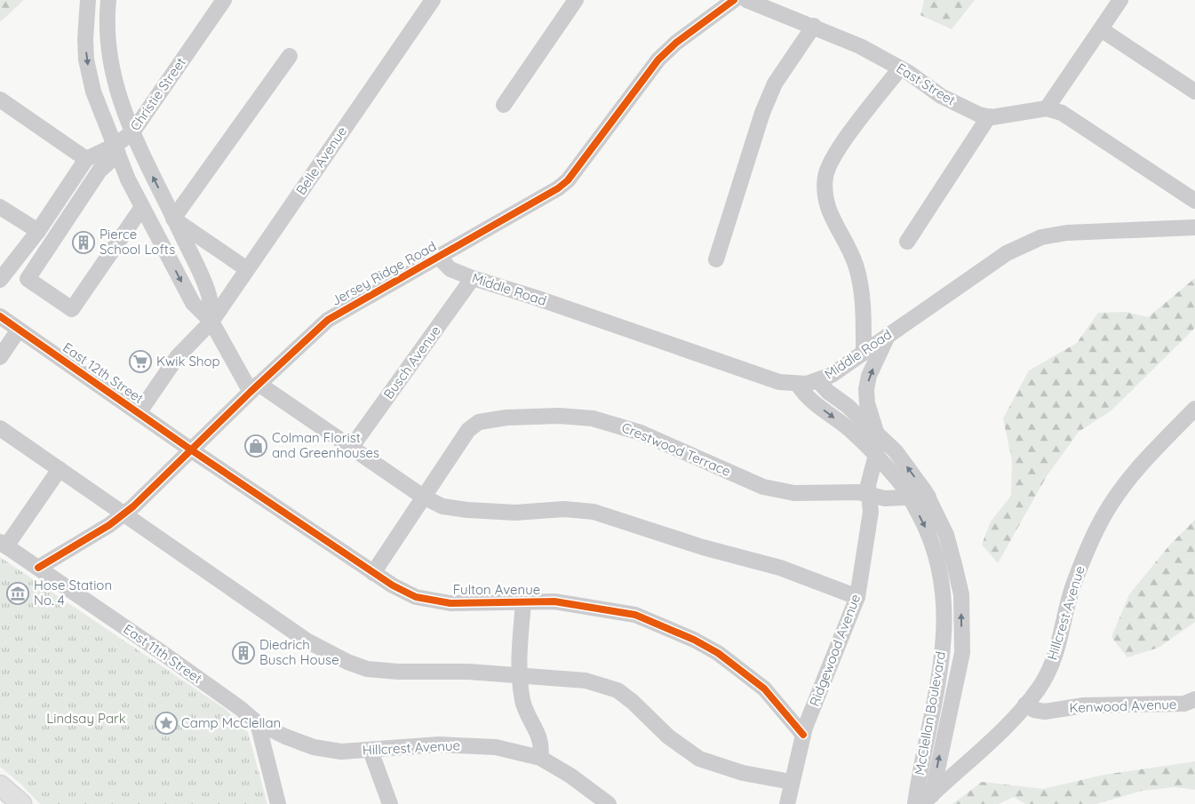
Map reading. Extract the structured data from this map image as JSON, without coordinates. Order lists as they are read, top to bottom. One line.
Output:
{"streets":{"street":["East Street","Christie Street","Belle Avenue","Jersey Ridge Road","Middle Road","Busch Avenue","East 12th Street","Crestwood Terrace","Fulton Avenue","Hillcrest Avenue","Ridgewood Avenue","East 11th Street","Kenwood Avenue","McClellan Boulevard"]},"crossings":[["Belle Avenue","East 12th Street"],["Jersey Ridge Road","Middle Road"],["Jersey Ridge Road","East 12th Street"],["Jersey Ridge Road","Fulton Avenue"],["Jersey Ridge Road","East 11th Street"],["Middle Road","Busch Avenue"],["Middle Road","McClellan Boulevard"],["East 12th Street","Fulton Avenue"],["Crestwood Terrace","Fulton Avenue"],["Crestwood Terrace","Ridgewood Avenue"],["Fulton Avenue","Ridgewood Avenue"],["Hillcrest Avenue","East 11th Street"],["Hillcrest Avenue","Kenwood Avenue"],["Hillcrest Avenue","McClellan Boulevard"],["Ridgewood Avenue","McClellan Boulevard"]],"parks":["Lindsay Park"],"places":{"building":["Pierce School Lofts","Diedrich Busch House"],"supermarket":["Kwik Shop"],"shop":["Colman Florist and Greenhouses"],"museum":["Hose Station No. 4"],"place":["Camp McClellan"]}}
